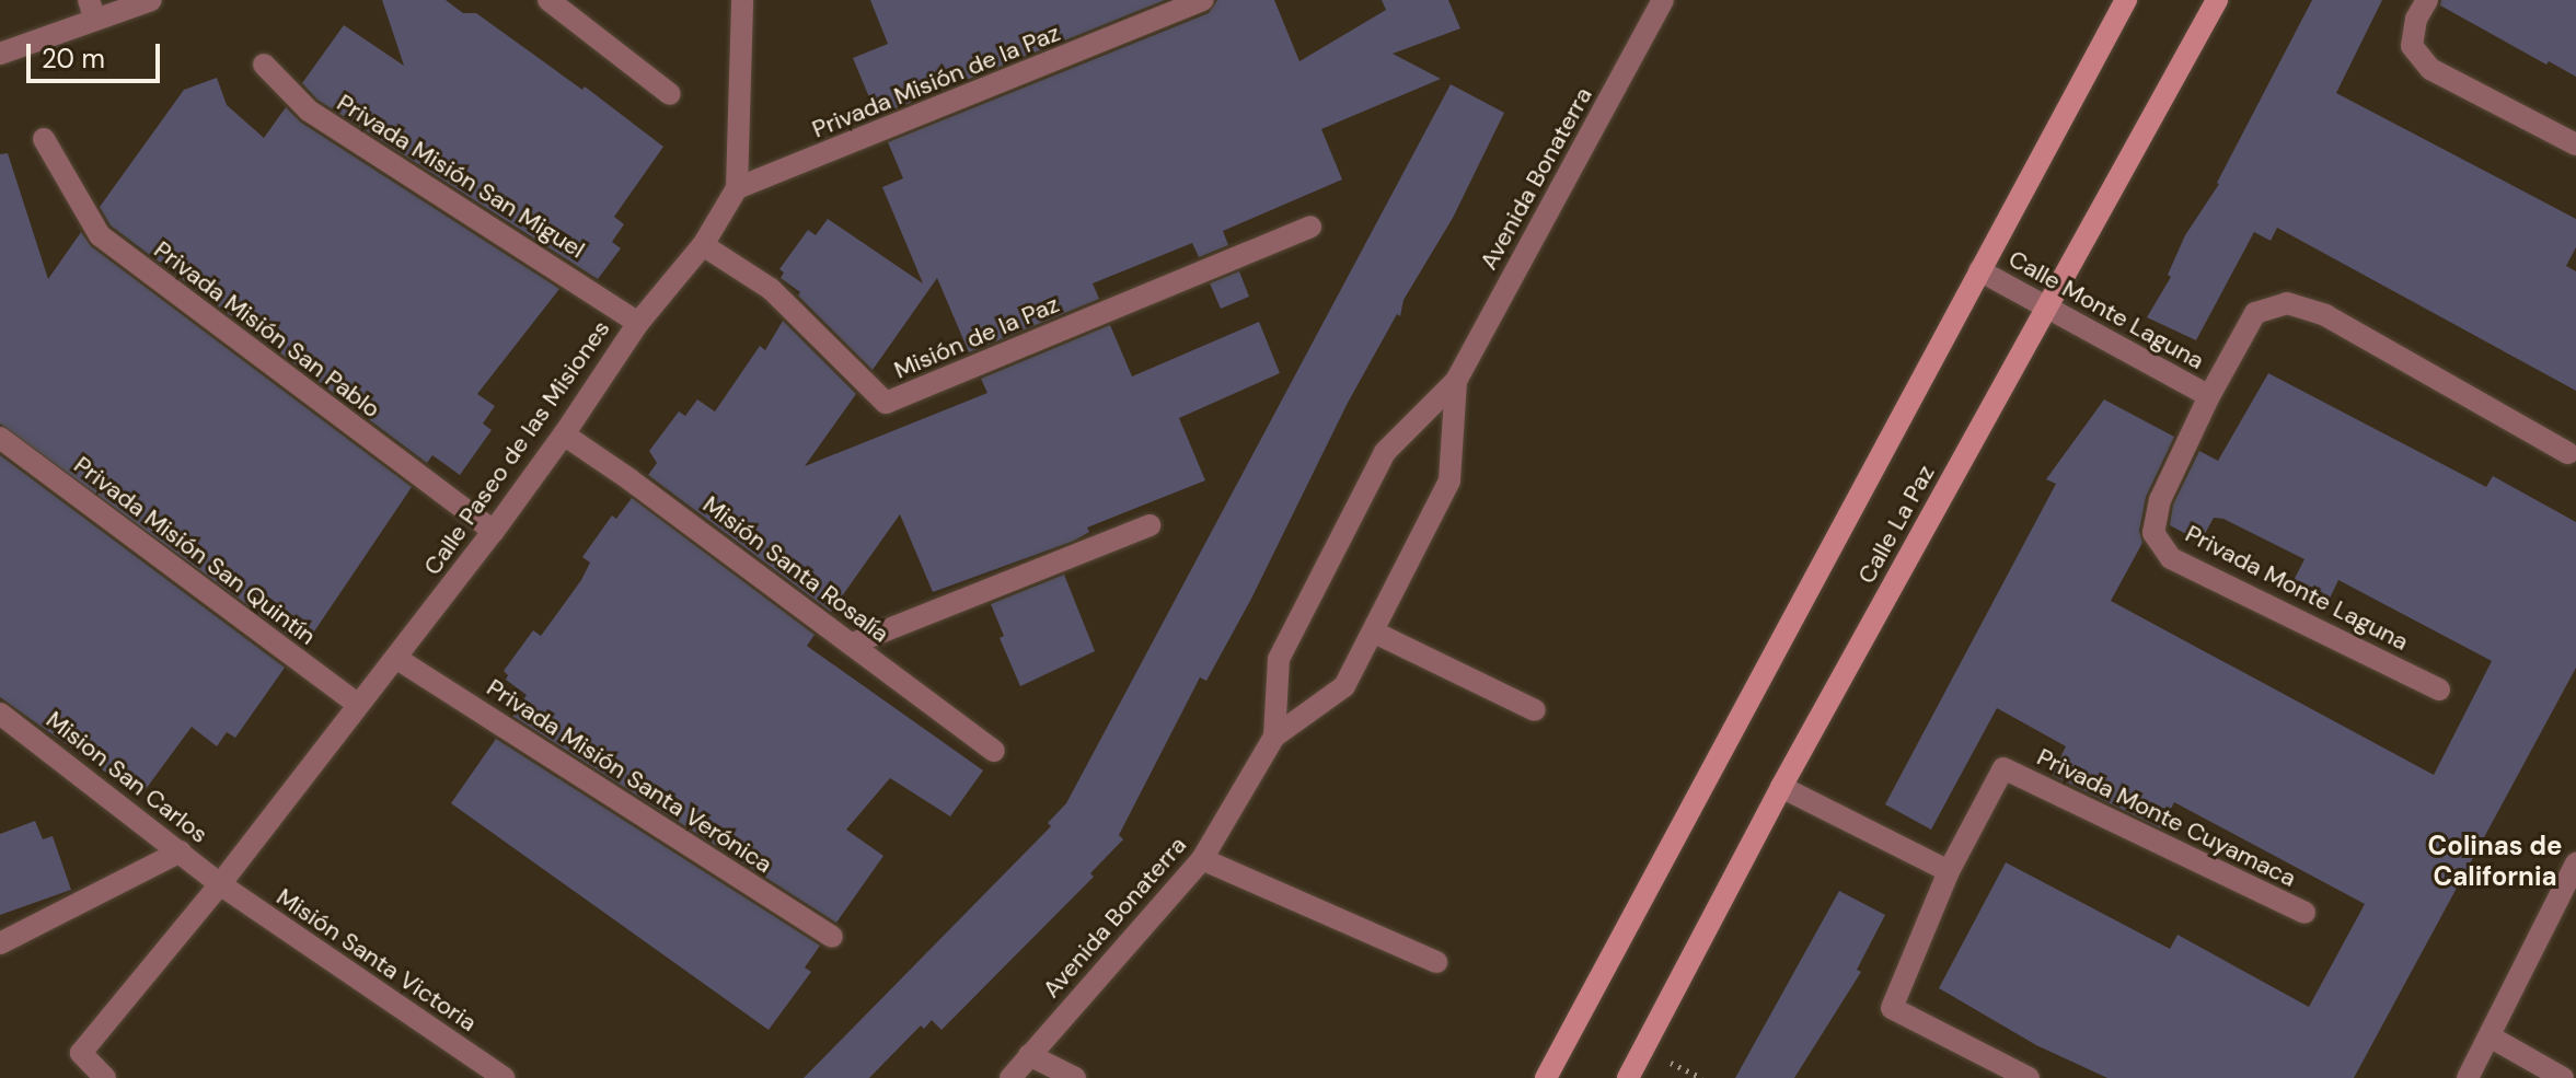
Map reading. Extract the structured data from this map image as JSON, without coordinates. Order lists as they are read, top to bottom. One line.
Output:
{"streets":{"main road":["Calle La Paz"],"street":["Privada Misión de la Paz","Privada Misión San Miguel","Avenida Bonaterra","Calle Monte Laguna","Privada Misión San Pablo","Misión de la Paz","Calle Paseo de las Misiones","Privada Misión San Quintín","Misión Santa Rosalía","Privada Monte Laguna","Privada Misión Santa Verónica","Mision San Carlos","Privada Monte Cuyamaca","Misión Santa Victoria"]},"crossings":[["Privada Misión de la Paz","Calle Paseo de las Misiones"],["Privada Misión San Miguel","Calle Paseo de las Misiones"],["Calle Monte Laguna","Calle La Paz"],["Calle Monte Laguna","Privada Monte Laguna"],["Privada Misión San Pablo","Calle Paseo de las Misiones"],["Misión de la Paz","Calle Paseo de las Misiones"],["Calle Paseo de las Misiones","Privada Misión San Quintín"],["Calle Paseo de las Misiones","Misión Santa Rosalía"],["Calle Paseo de las Misiones","Privada Misión Santa Verónica"],["Calle Paseo de las Misiones","Mision San Carlos"],["Calle Paseo de las Misiones","Misión Santa Victoria"],["Mision San Carlos","Misión Santa Victoria"]],"districts":["Colinas de California"],"scale_bar":"20 m"}
